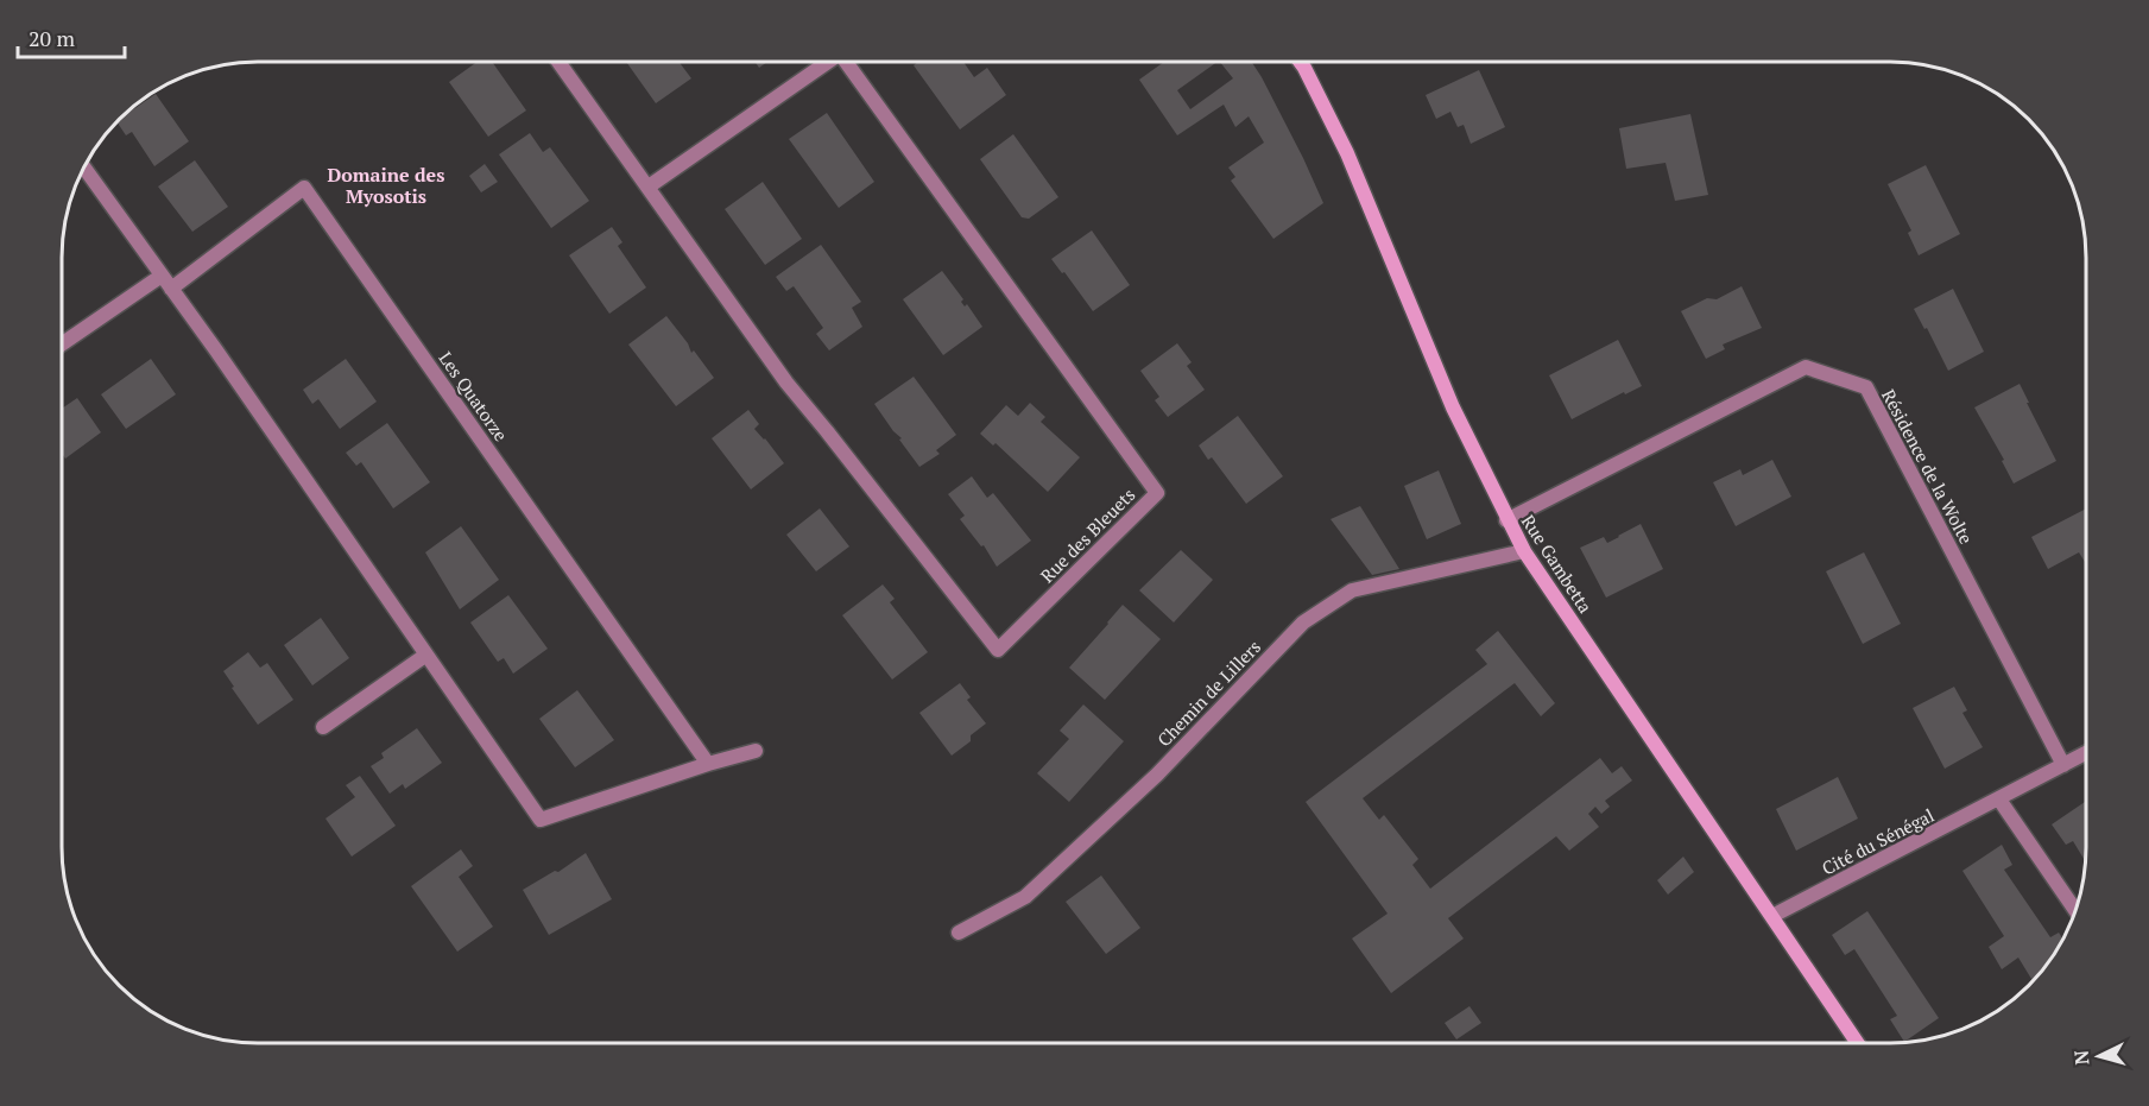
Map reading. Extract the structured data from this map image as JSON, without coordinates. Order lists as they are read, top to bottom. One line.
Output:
{"streets":{"main road":["Rue Gambetta"],"street":["Les Quatorze","Résidence de la Wolte","Rue des Bleuets","Chemin de Lillers","Cité du Sénégal"]},"crossings":[["Résidence de la Wolte","Rue Gambetta"],["Résidence de la Wolte","Cité du Sénégal"],["Rue Gambetta","Chemin de Lillers"],["Rue Gambetta","Cité du Sénégal"]],"districts":["Domaine des Myosotis"],"scale_bar":"20 m","north":"left"}
